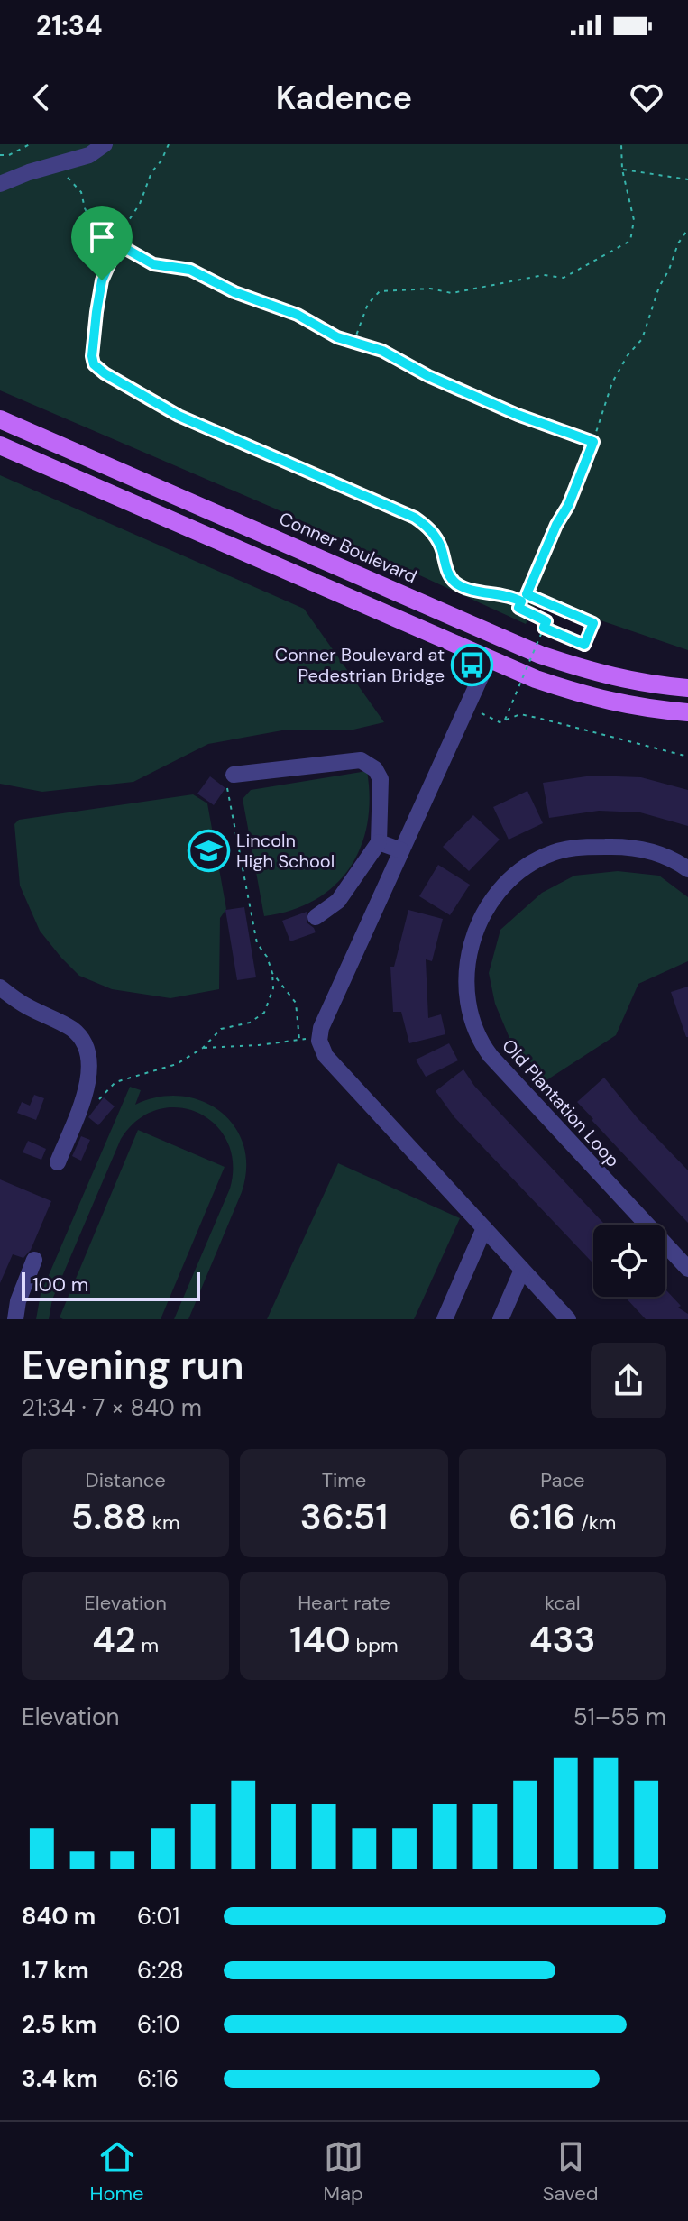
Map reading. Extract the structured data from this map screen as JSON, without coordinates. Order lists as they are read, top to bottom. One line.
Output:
{"streets":{"main road":["Conner Boulevard"],"street":["Old Plantation Loop"]},"places":{"bus stop":["Conner Boulevard at Pedestrian Bridge"],"school or university":["Lincoln High School"]},"scale_bar":"100 m","page":{"status":"21:34","header":"Kadence","scale":"100 m","heading":["Evening run","21:34 · 7 × 840 m"],"stats":[["Distance","5.88 km"],["Time","36:51"],["Pace","6:16 /km"],["Elevation","42 m"],["Heart rate","140 bpm"],["kcal","433"]],"chart":["Elevation","51–55 m"],"list":[{"name":"840 m","note":"6:01"},{"name":"1.7 km","note":"6:28"},{"name":"2.5 km","note":"6:10"},{"name":"3.4 km","note":"6:16"}],"tabs":["Home","Map","Saved"]}}
